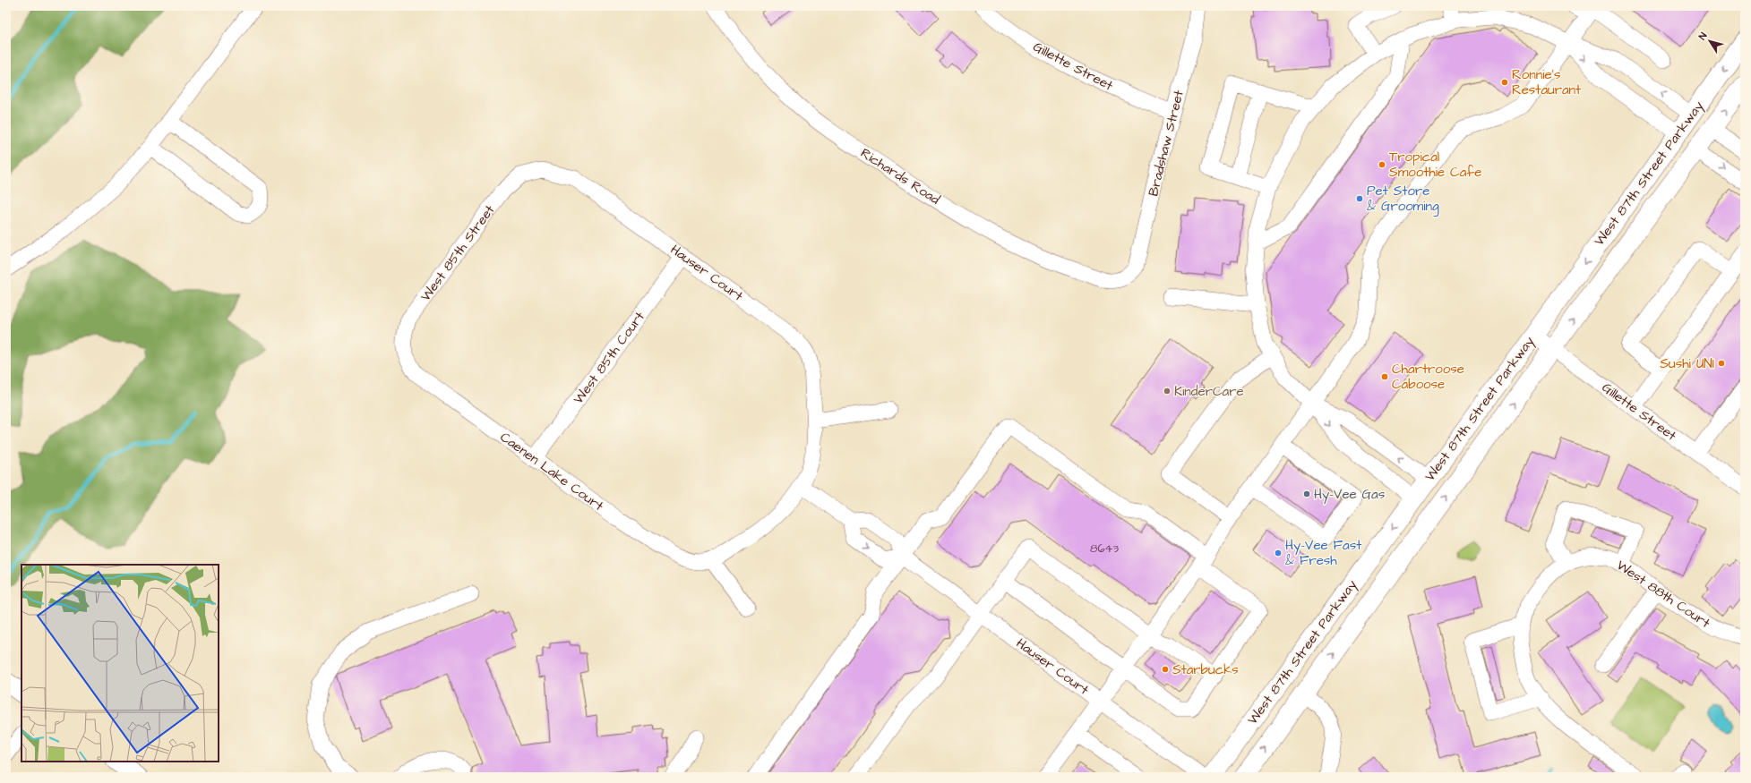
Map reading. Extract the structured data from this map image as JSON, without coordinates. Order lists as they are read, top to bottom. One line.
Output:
{"streets":{"main road":["West 87th Street Parkway"],"street":["Gillette Street","Bradshaw Street","Richards Road","West 85th Street","Hauser Court","West 85th Court","Caenen Lake Court","West 88th Court"]},"crossings":[["Gillette Street","Bradshaw Street"],["Gillette Street","West 87th Street Parkway"],["Bradshaw Street","Richards Road"],["West 85th Street","Hauser Court"],["West 85th Street","Caenen Lake Court"],["Hauser Court","West 85th Court"],["West 85th Court","Caenen Lake Court"]],"places":["Ronnie's Restaurant","Tropical Smoothie Cafe","Pet Store & Grooming","Sushi UNI","Chartroose Caboose","KinderCare","Hy-Vee Gas","Hy-Vee Fast & Fresh","Starbucks"],"house_numbers":["8643"],"north":"top left"}
